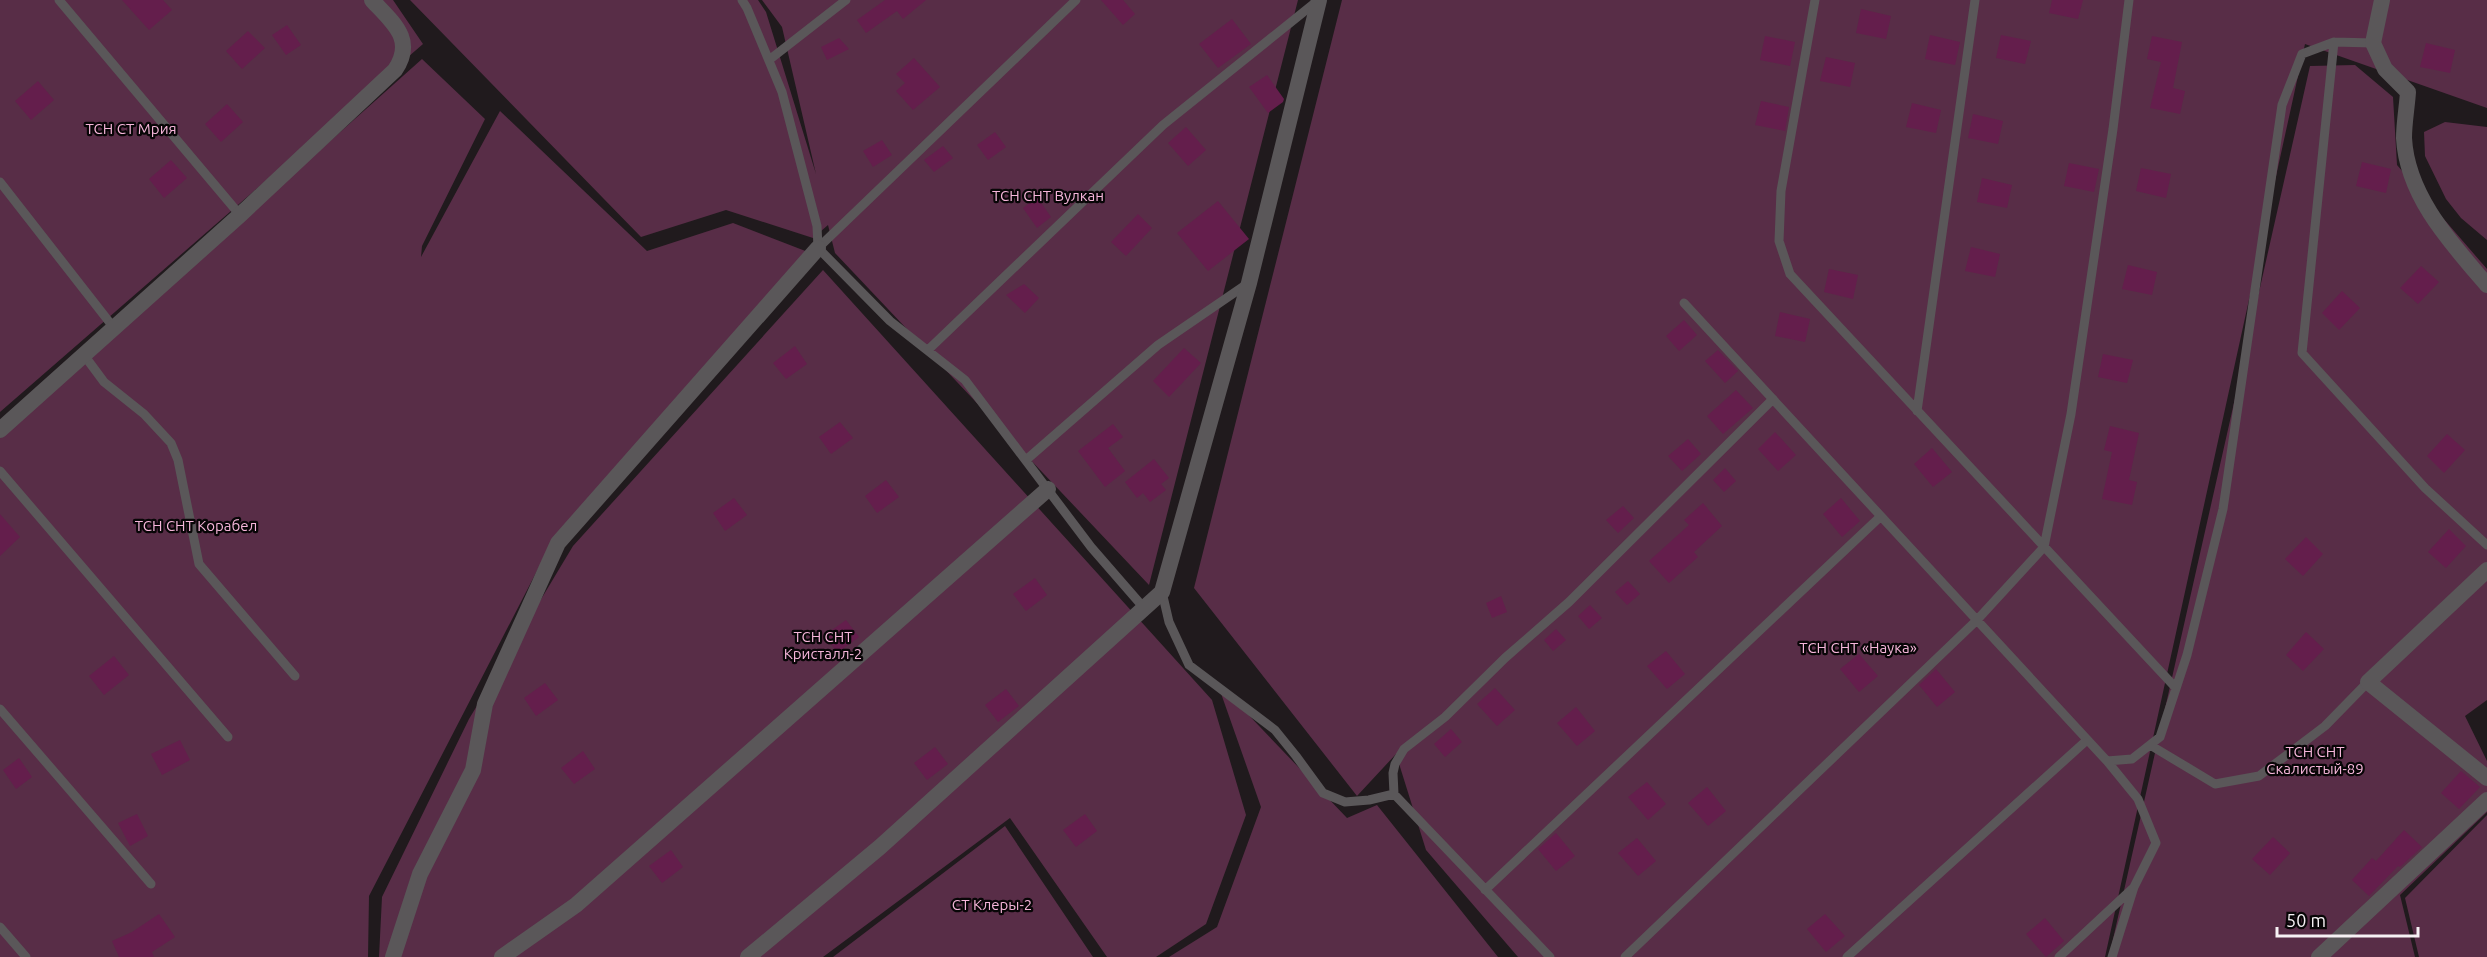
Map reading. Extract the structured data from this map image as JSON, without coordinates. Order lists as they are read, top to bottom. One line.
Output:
{"parks":["ТСН СТ Мрия","ТСН СНТ Вулкан","ТСН СНТ Корабел","ТСН СНТ Кристалл-2","ТСН СНТ «Наука»","ТСН СНТ Скалистый-89","СТ Клеры-2"],"scale_bar":"50 m"}
